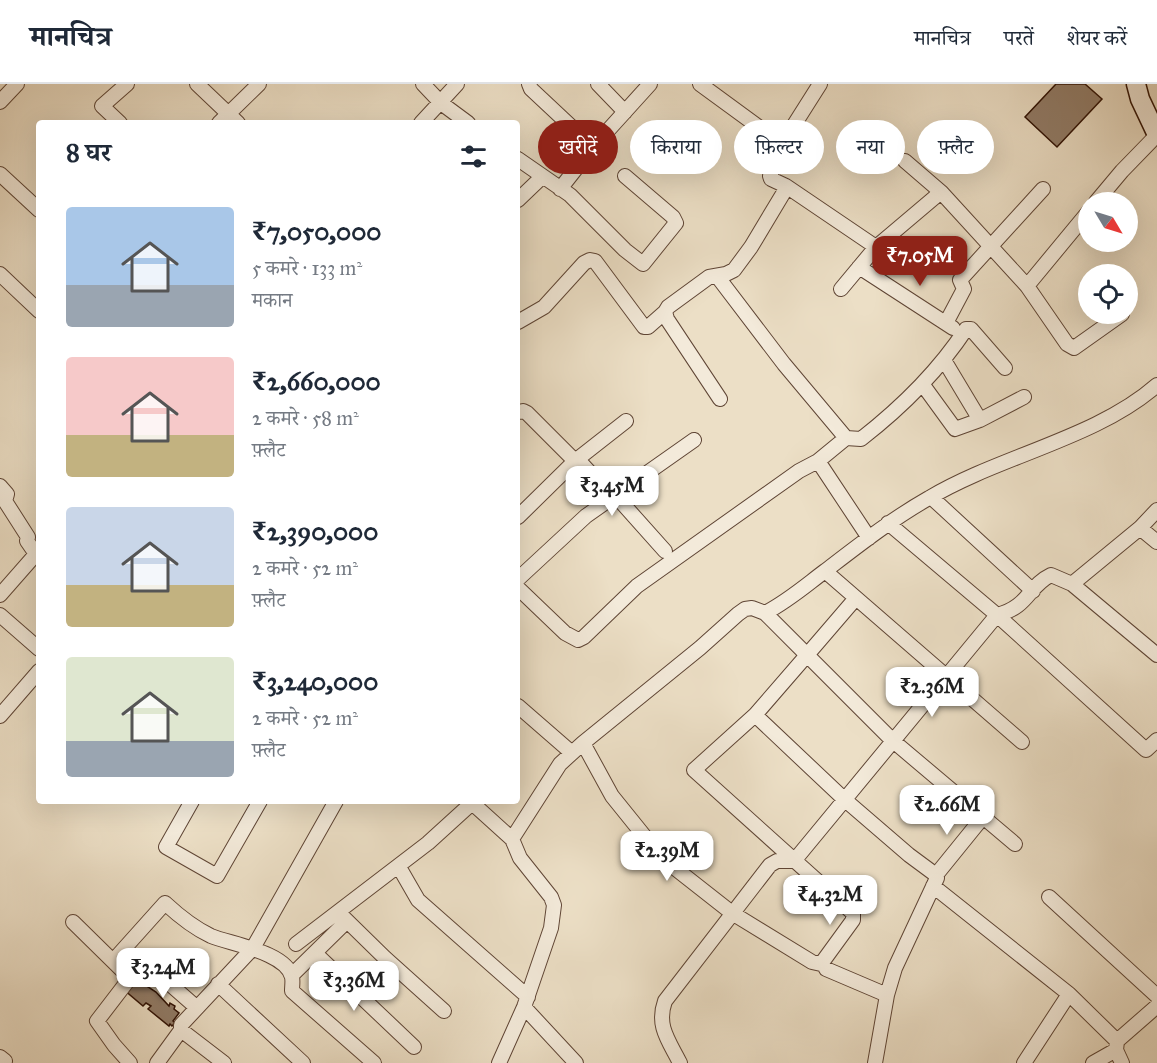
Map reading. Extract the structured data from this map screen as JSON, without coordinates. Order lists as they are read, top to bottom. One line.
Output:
{"north":"bottom right","page":{"header":"मानचित्र","nav":["मानचित्र","परतें","शेयर करें"],"chip":["खरीदें","किराया","फ़िल्टर","नया","फ़्लैट"],"heading":"8 घर","list":[{"name":"₹7,050,000","note":"5 कमरे · 133 m² · मकान"},{"name":"₹2,660,000","note":"2 कमरे · 58 m² · फ़्लैट"},{"name":"₹2,390,000","note":"2 कमरे · 52 m² · फ़्लैट"},{"name":"₹3,240,000","note":"2 कमरे · 52 m² · फ़्लैट"}],"price":["₹7.05M","₹3.45M","₹2.36M","₹2.66M","₹2.39M","₹4.32M","₹3.24M","₹3.36M"]}}
